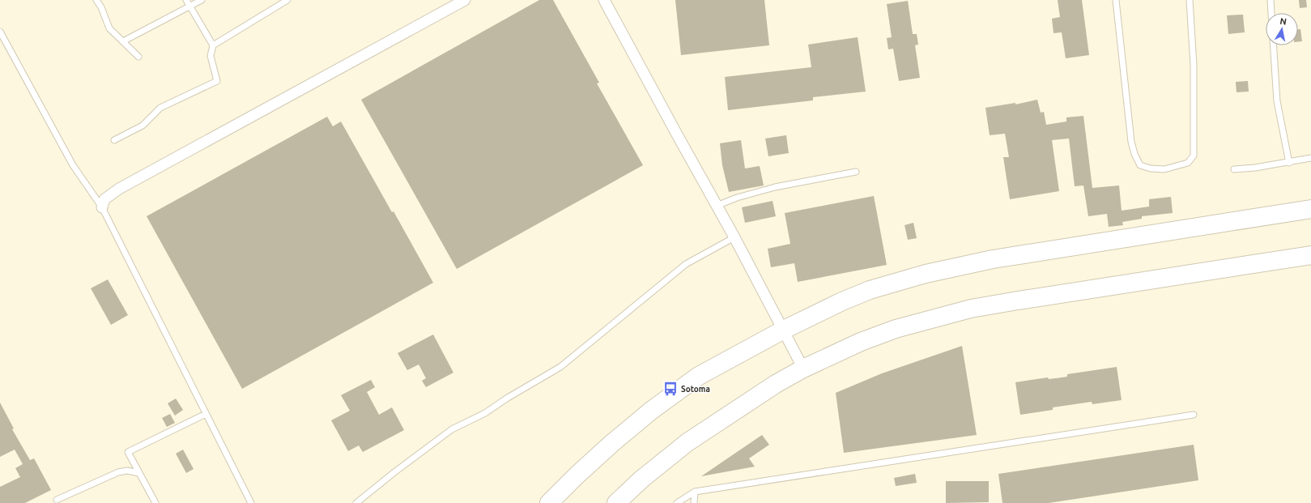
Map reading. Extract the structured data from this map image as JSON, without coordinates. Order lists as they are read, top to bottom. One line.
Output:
{"places":{"bus stop":["Sotoma"]},"north":"top"}
